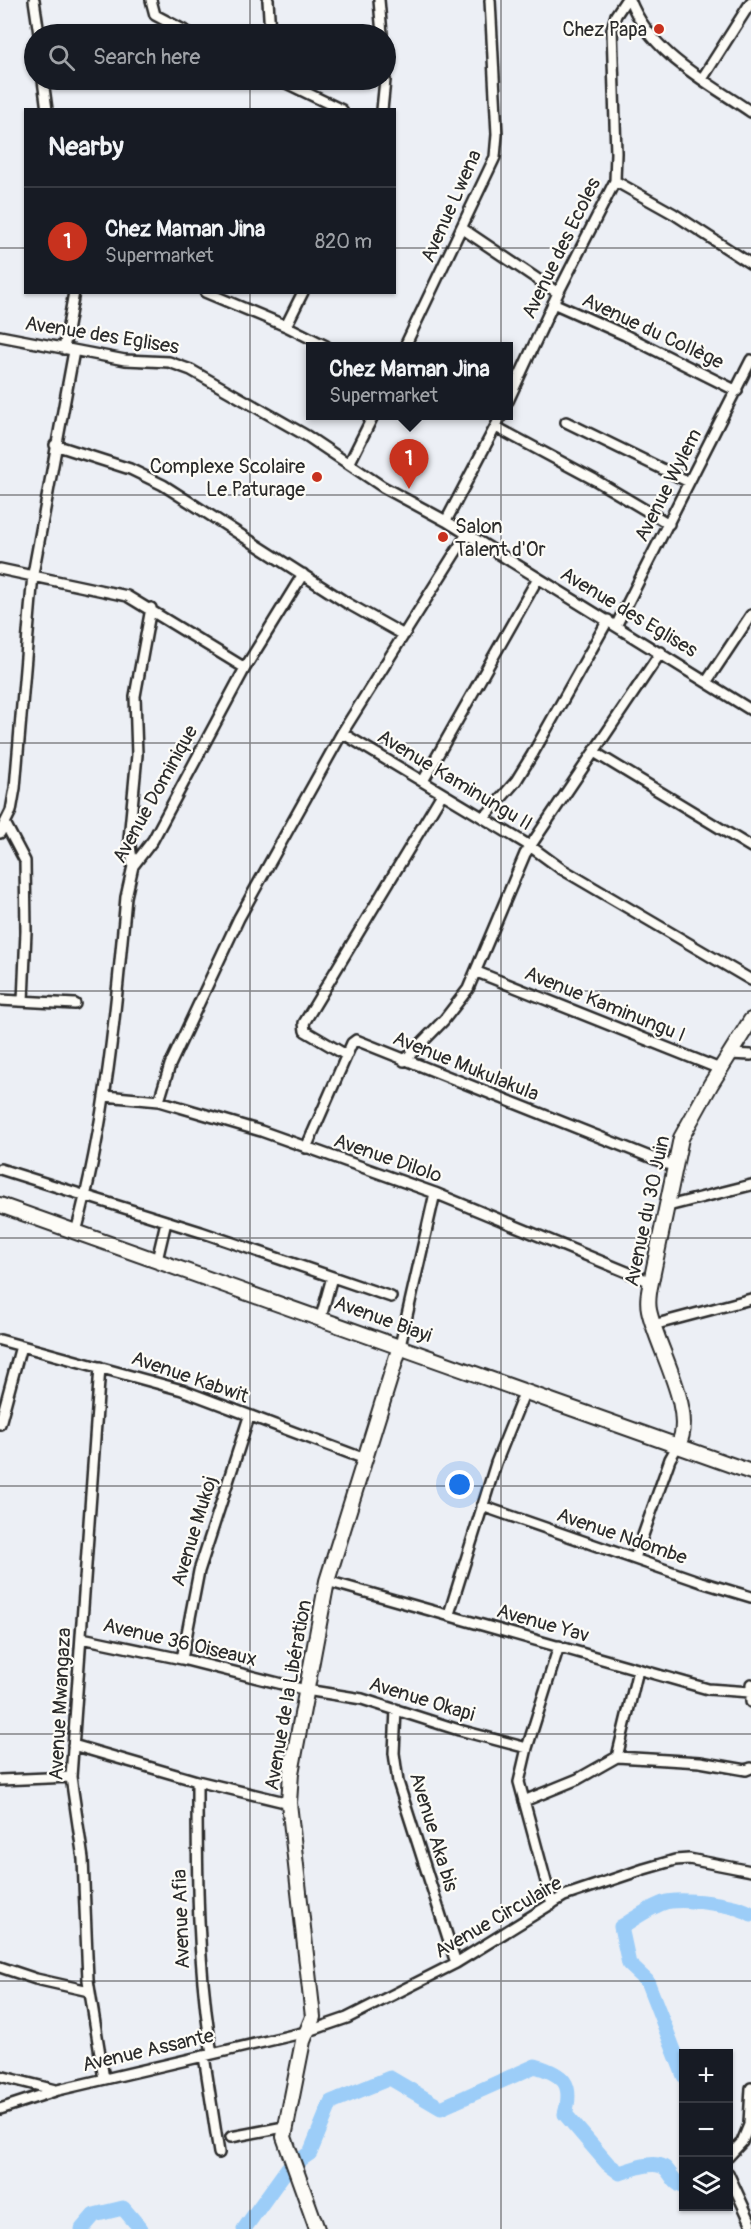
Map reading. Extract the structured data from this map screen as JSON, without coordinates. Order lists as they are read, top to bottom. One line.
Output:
{"streets":{"street":["Avenue Lwena","Avenue des Ecoles","Avenue du Collège","Avenue des Eglises","Avenue Wylem","Avenue Kaminungu II","Avenue Dominique","Avenue Kaminungu I","Avenue Mukulakula","Avenue Dilolo","Avenue du 30 Juin","Avenue Biayi","Avenue Kabwit","Avenue Mukoj","Avenue Ndombe","Avenue Yav","Avenue 36 Oiseaux","Avenue de la Libération","Avenue Okapi","Avenue Mwangaza","Avenue Aka bis","Avenue Circulaire","Avenue Afia","Avenue Assante"]},"crossings":[["Avenue Lwena","Avenue du Collège"],["Avenue des Ecoles","Avenue du Collège"],["Avenue du Collège","Avenue Wylem"],["Avenue des Eglises","Avenue Wylem"],["Avenue Wylem","Avenue Kaminungu II"],["Avenue Dominique","Avenue Dilolo"],["Avenue Dominique","Avenue Biayi"],["Avenue Kaminungu I","Avenue du 30 Juin"],["Avenue Mukulakula","Avenue du 30 Juin"],["Avenue Dilolo","Avenue du 30 Juin"],["Avenue du 30 Juin","Avenue Biayi"],["Avenue du 30 Juin","Avenue Ndombe"],["Avenue Biayi","Avenue de la Libération"],["Avenue Kabwit","Avenue Mukoj"],["Avenue Kabwit","Avenue de la Libération"],["Avenue Kabwit","Avenue Mwangaza"],["Avenue Mukoj","Avenue 36 Oiseaux"],["Avenue Yav","Avenue de la Libération"],["Avenue 36 Oiseaux","Avenue de la Libération"],["Avenue 36 Oiseaux","Avenue Okapi"],["Avenue 36 Oiseaux","Avenue Mwangaza"],["Avenue de la Libération","Avenue Okapi"],["Avenue de la Libération","Avenue Circulaire"],["Avenue de la Libération","Avenue Assante"],["Avenue Okapi","Avenue Aka bis"],["Avenue Mwangaza","Avenue Assante"],["Avenue Aka bis","Avenue Circulaire"],["Avenue Circulaire","Avenue Assante"],["Avenue Afia","Avenue Assante"]],"places":["Chez Papa","Complexe Scolaire Le Paturage","Salon Talent d'Or"],"page":{"search":"Search here","heading":"Nearby","list":[{"mark":"1","name":"Chez Maman Jina","note":"Supermarket","value":"820 m"}],"popup":["Chez Maman Jina","Supermarket"],"pins":"1","map_buttons":["+","−"]}}
